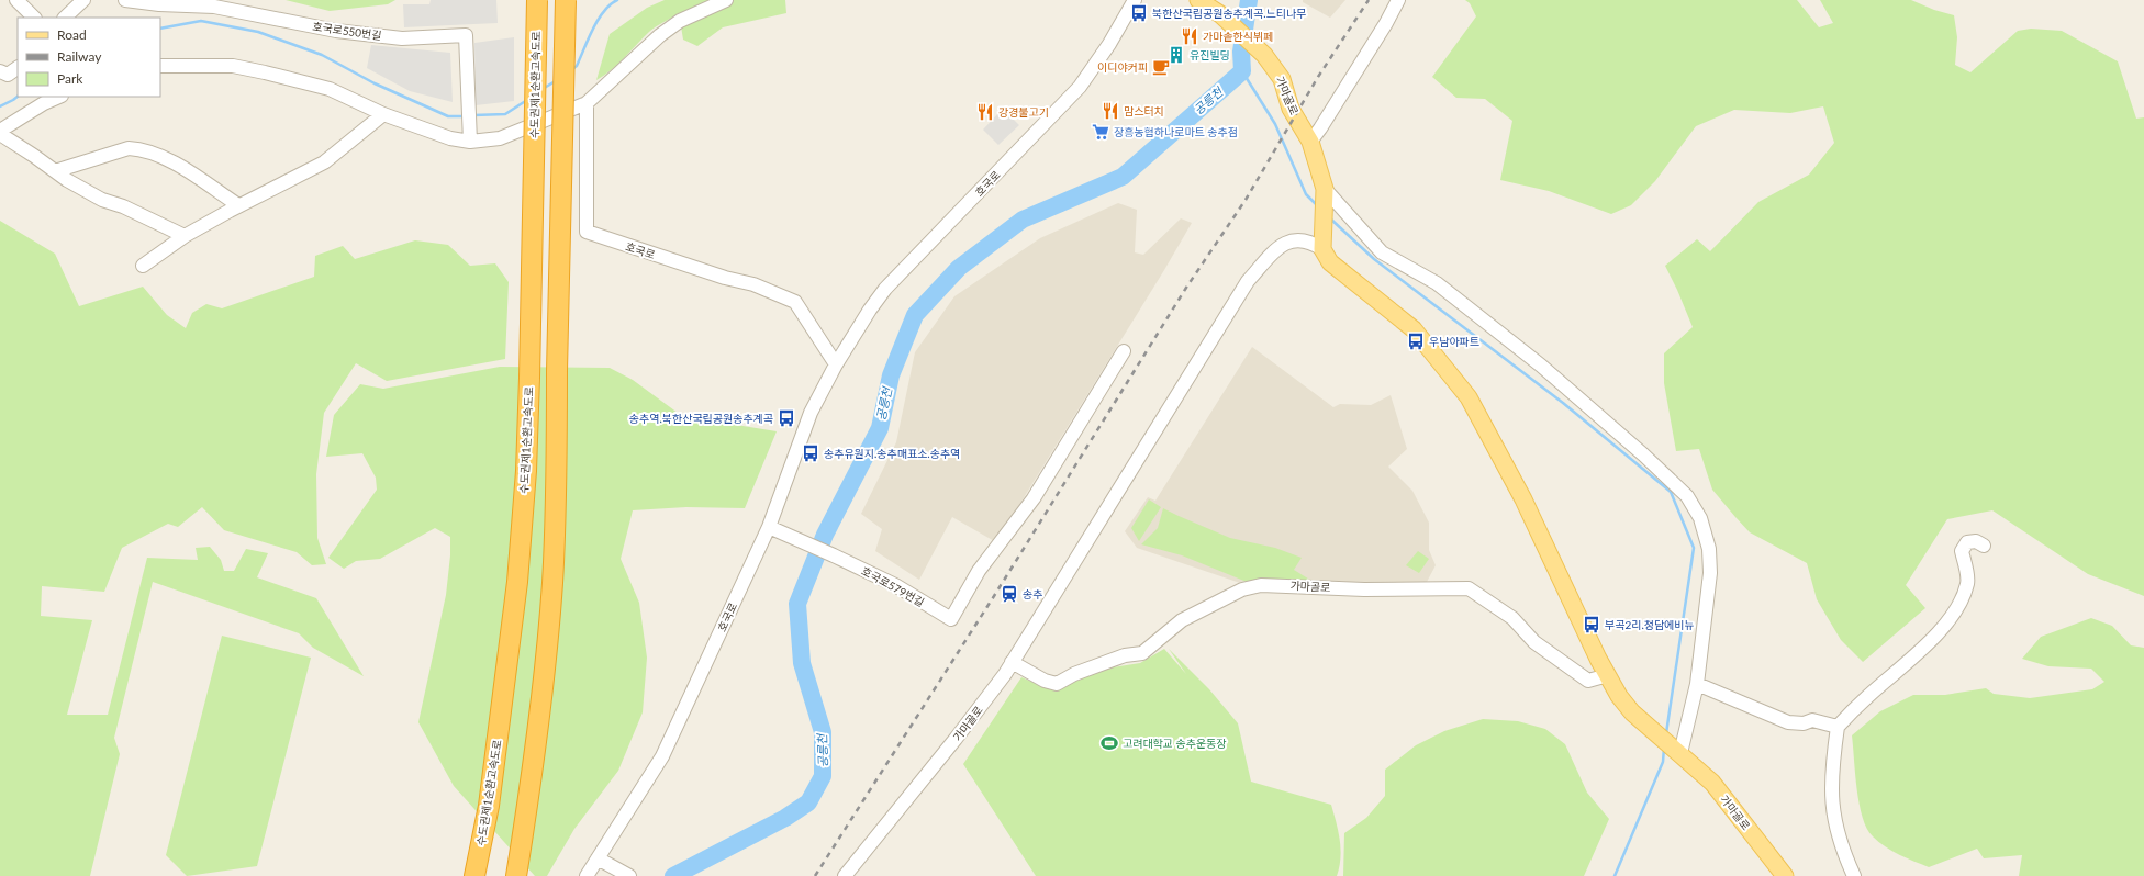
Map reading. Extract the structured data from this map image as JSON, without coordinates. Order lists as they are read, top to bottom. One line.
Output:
{"streets":{"highway":["수도권제1순환고속도로"],"main road":["가마골로"],"street":["호국로550번길","호국로","호국로579번길"]},"crossings":[["호국로","호국로579번길"]],"water":["공릉천"],"places":{"bus stop":["북한산국립공원송추계곡.느티나무","우남아파트","송추역.북한산국립공원송추계곡","송추유원지.송추매표소.송추역","부곡2리.청담에비뉴"],"restaurant":["가마솥한식뷔페","맘스터치","강경불고기"],"building":["유진빌딩"],"cafe":["이디야커피"],"supermarket":["장흥농협하나로마트 송추점"],"station":["송추"],"sports":["고려대학교 송추운동장"]},"legend":["Road","Railway","Park"]}
